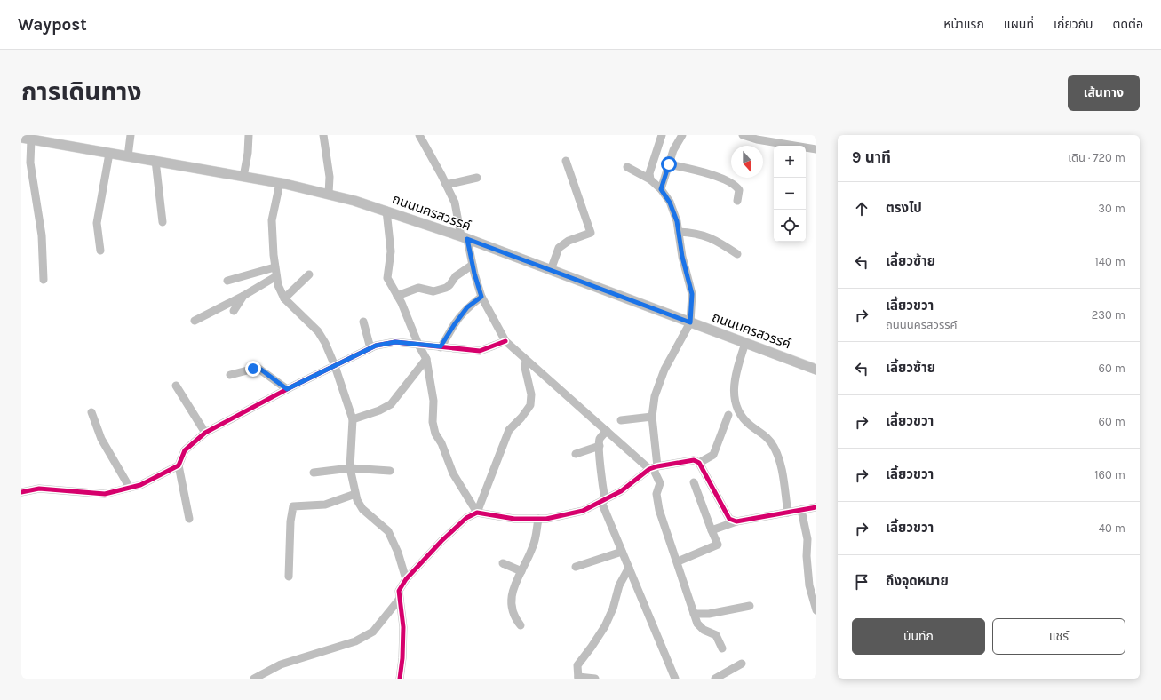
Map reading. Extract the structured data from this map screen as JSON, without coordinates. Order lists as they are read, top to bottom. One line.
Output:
{"streets":{"main road":["ถนนนครสวรรค์"]},"north":"bottom","page":{"header":"Waypost","nav":["หน้าแรก","แผนที่","เกี่ยวกับ","ติดต่อ"],"title":"การเดินทาง","buttons":["เส้นทาง",["บันทึก","แชร์"]],"heading":["9 นาที","เดิน · 720 m"],"map_buttons":["+","−"],"list":[["ตรงไป","30 m"],["เลี้ยวซ้าย","140 m"],["เลี้ยวขวา","ถนนนครสวรรค์","230 m"],["เลี้ยวซ้าย","60 m"],["เลี้ยวขวา","60 m"],["เลี้ยวขวา","160 m"],["เลี้ยวขวา","40 m"],"ถึงจุดหมาย"]}}
